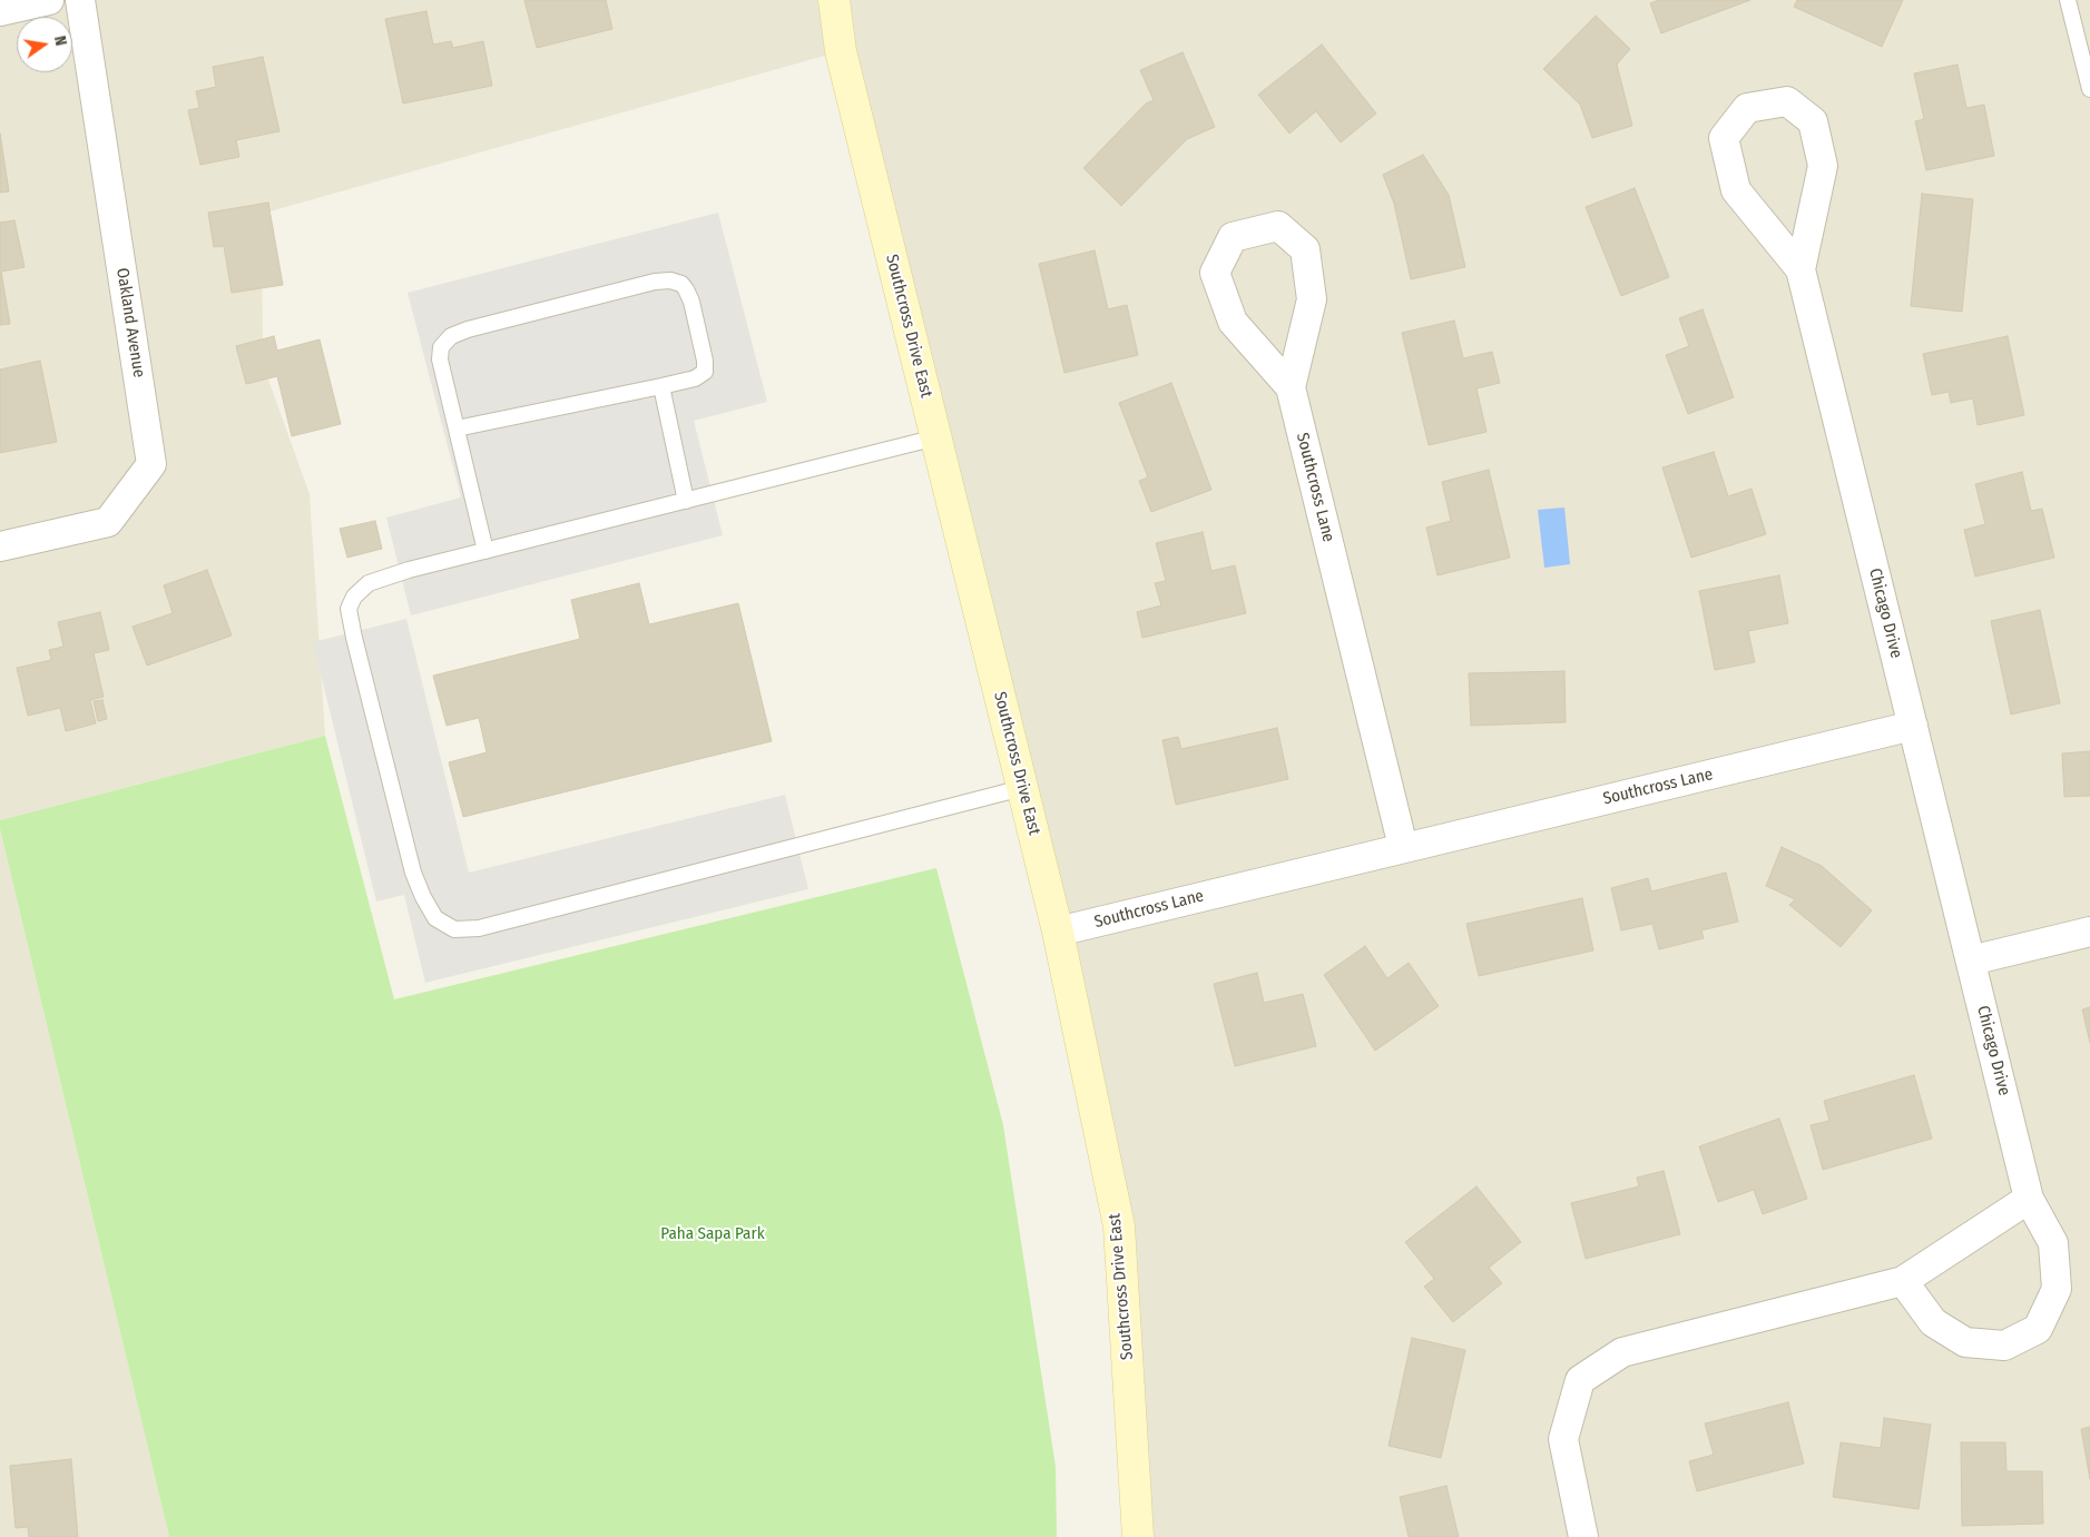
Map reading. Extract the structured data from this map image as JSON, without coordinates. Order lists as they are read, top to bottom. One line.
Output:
{"streets":{"street":["Oakland Avenue","Southcross Drive East","Southcross Lane","Chicago Drive"]},"crossings":[["Southcross Drive East","Southcross Lane"],["Southcross Lane","Chicago Drive"]],"parks":["Paha Sapa Park"],"north":"right"}
